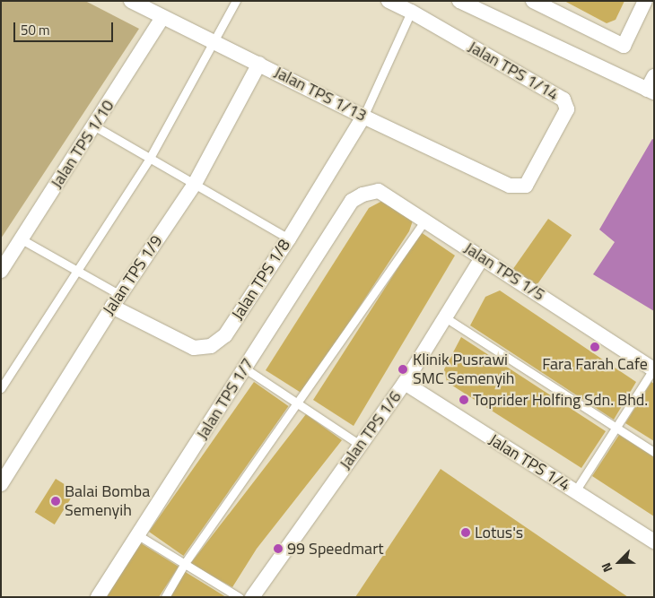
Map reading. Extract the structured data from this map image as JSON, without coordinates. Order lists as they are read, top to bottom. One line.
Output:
{"streets":{"street":["Jalan TPS 1/14","Jalan TPS 1/13","Jalan TPS 1/10","Jalan TPS 1/5","Jalan TPS 1/9","Jalan TPS 1/8","Jalan TPS 1/7","Jalan TPS 1/6","Jalan TPS 1/4"]},"crossings":[["Jalan TPS 1/14","Jalan TPS 1/13"],["Jalan TPS 1/13","Jalan TPS 1/10"],["Jalan TPS 1/13","Jalan TPS 1/9"],["Jalan TPS 1/13","Jalan TPS 1/8"],["Jalan TPS 1/5","Jalan TPS 1/7"],["Jalan TPS 1/5","Jalan TPS 1/6"],["Jalan TPS 1/9","Jalan TPS 1/8"],["Jalan TPS 1/6","Jalan TPS 1/4"]],"places":["Fara Farah Cafe","Klinik Pusrawi SMC Semenyih","Toprider Holfing Sdn. Bhd.","Balai Bomba Semenyih","Lotus's","99 Speedmart"],"scale_bar":"50 m","north":"bottom left"}
